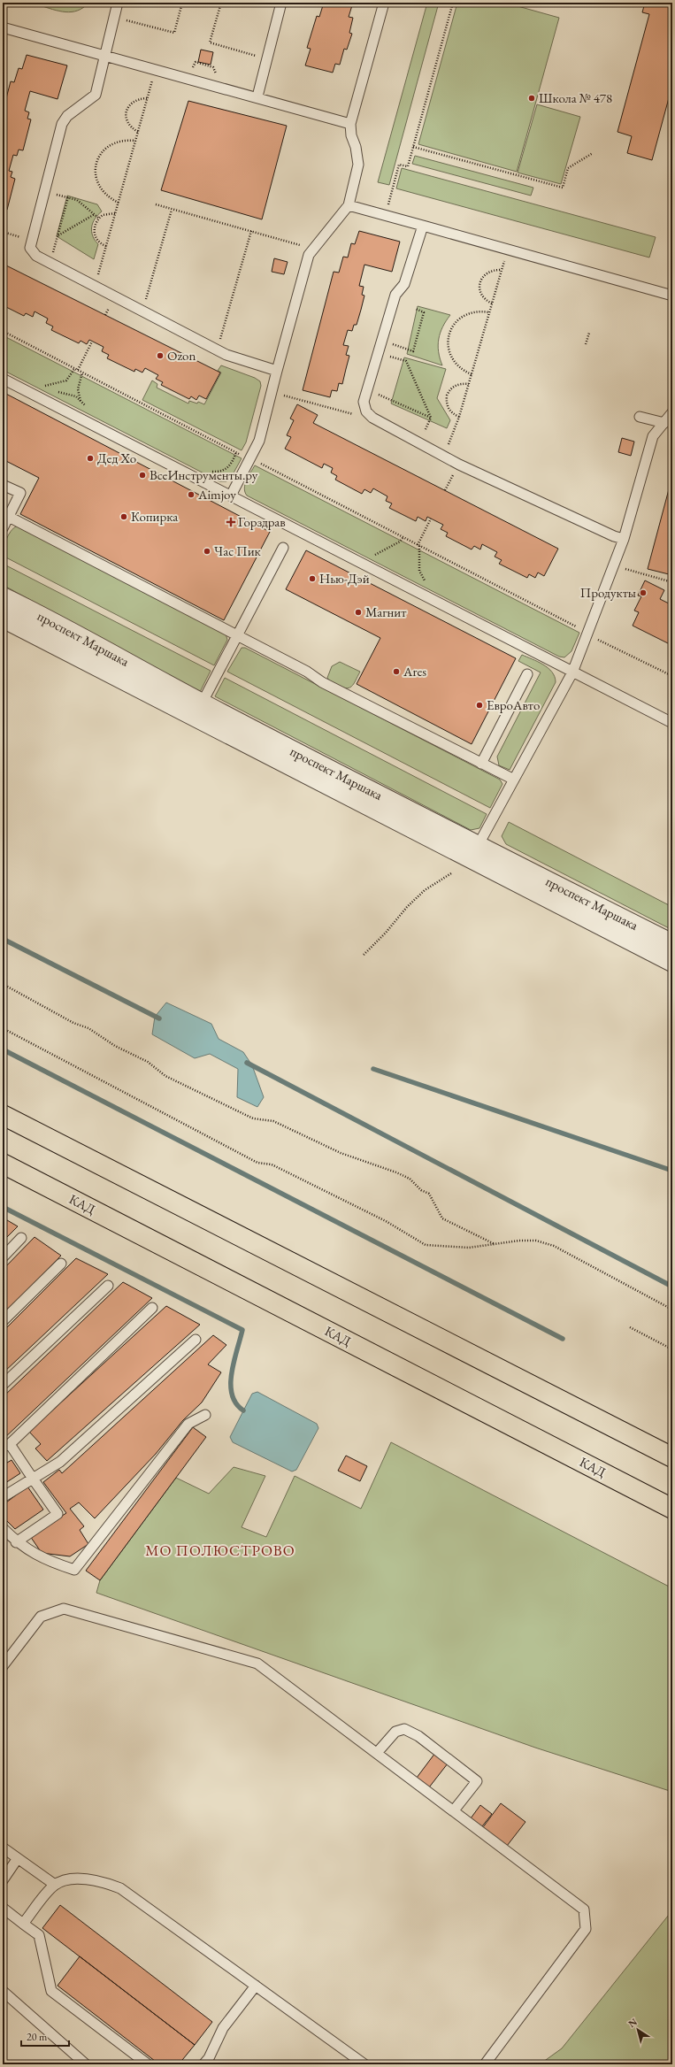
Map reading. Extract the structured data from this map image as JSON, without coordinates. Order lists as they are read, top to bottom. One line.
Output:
{"streets":{"highway":["КАД"],"street":["проспект Маршака"]},"districts":["МО ПОЛЮСТРОВО"],"places":{"other":["Школа № 478","Ozon","Дед Хо","ВсеИнструменты.ру","Aimjoy","Копирка","Час Пик","Нью-Дэй","Продукты","Магнит","Ares","ЕвроАвто"],"health":["Горздрав"]},"scale_bar":"20 m","north":"top left"}
